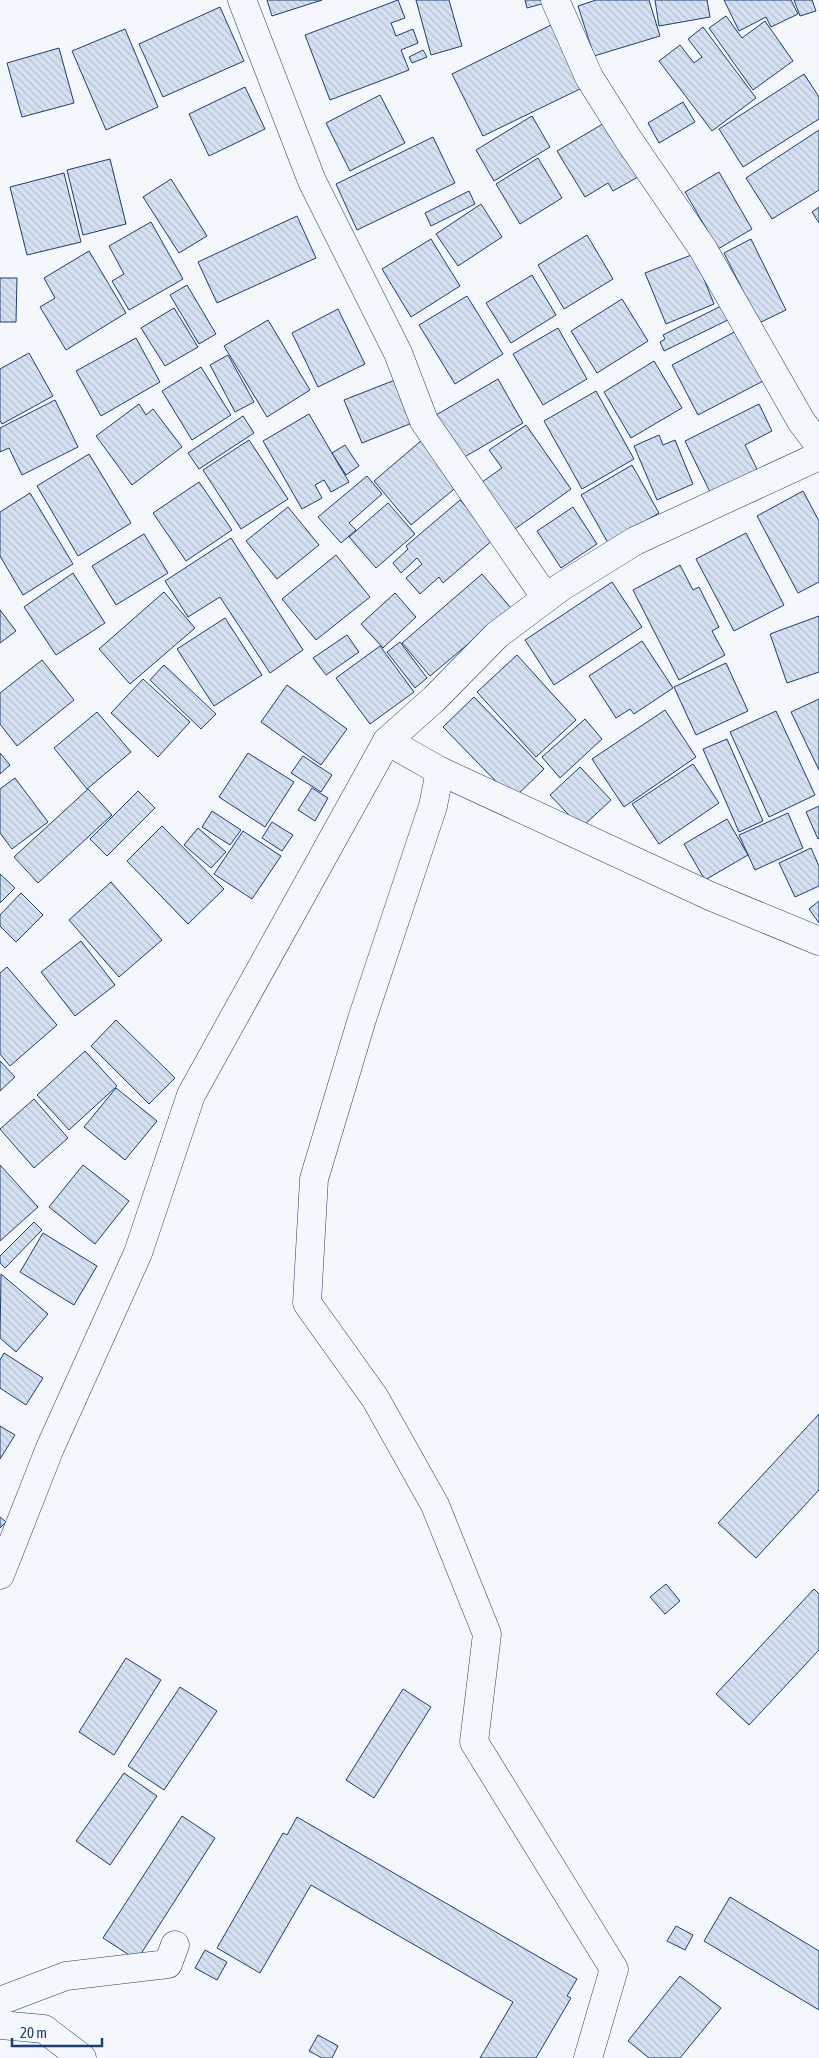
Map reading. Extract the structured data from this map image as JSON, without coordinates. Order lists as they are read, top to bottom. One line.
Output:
{"scale_bar":"20 m"}
